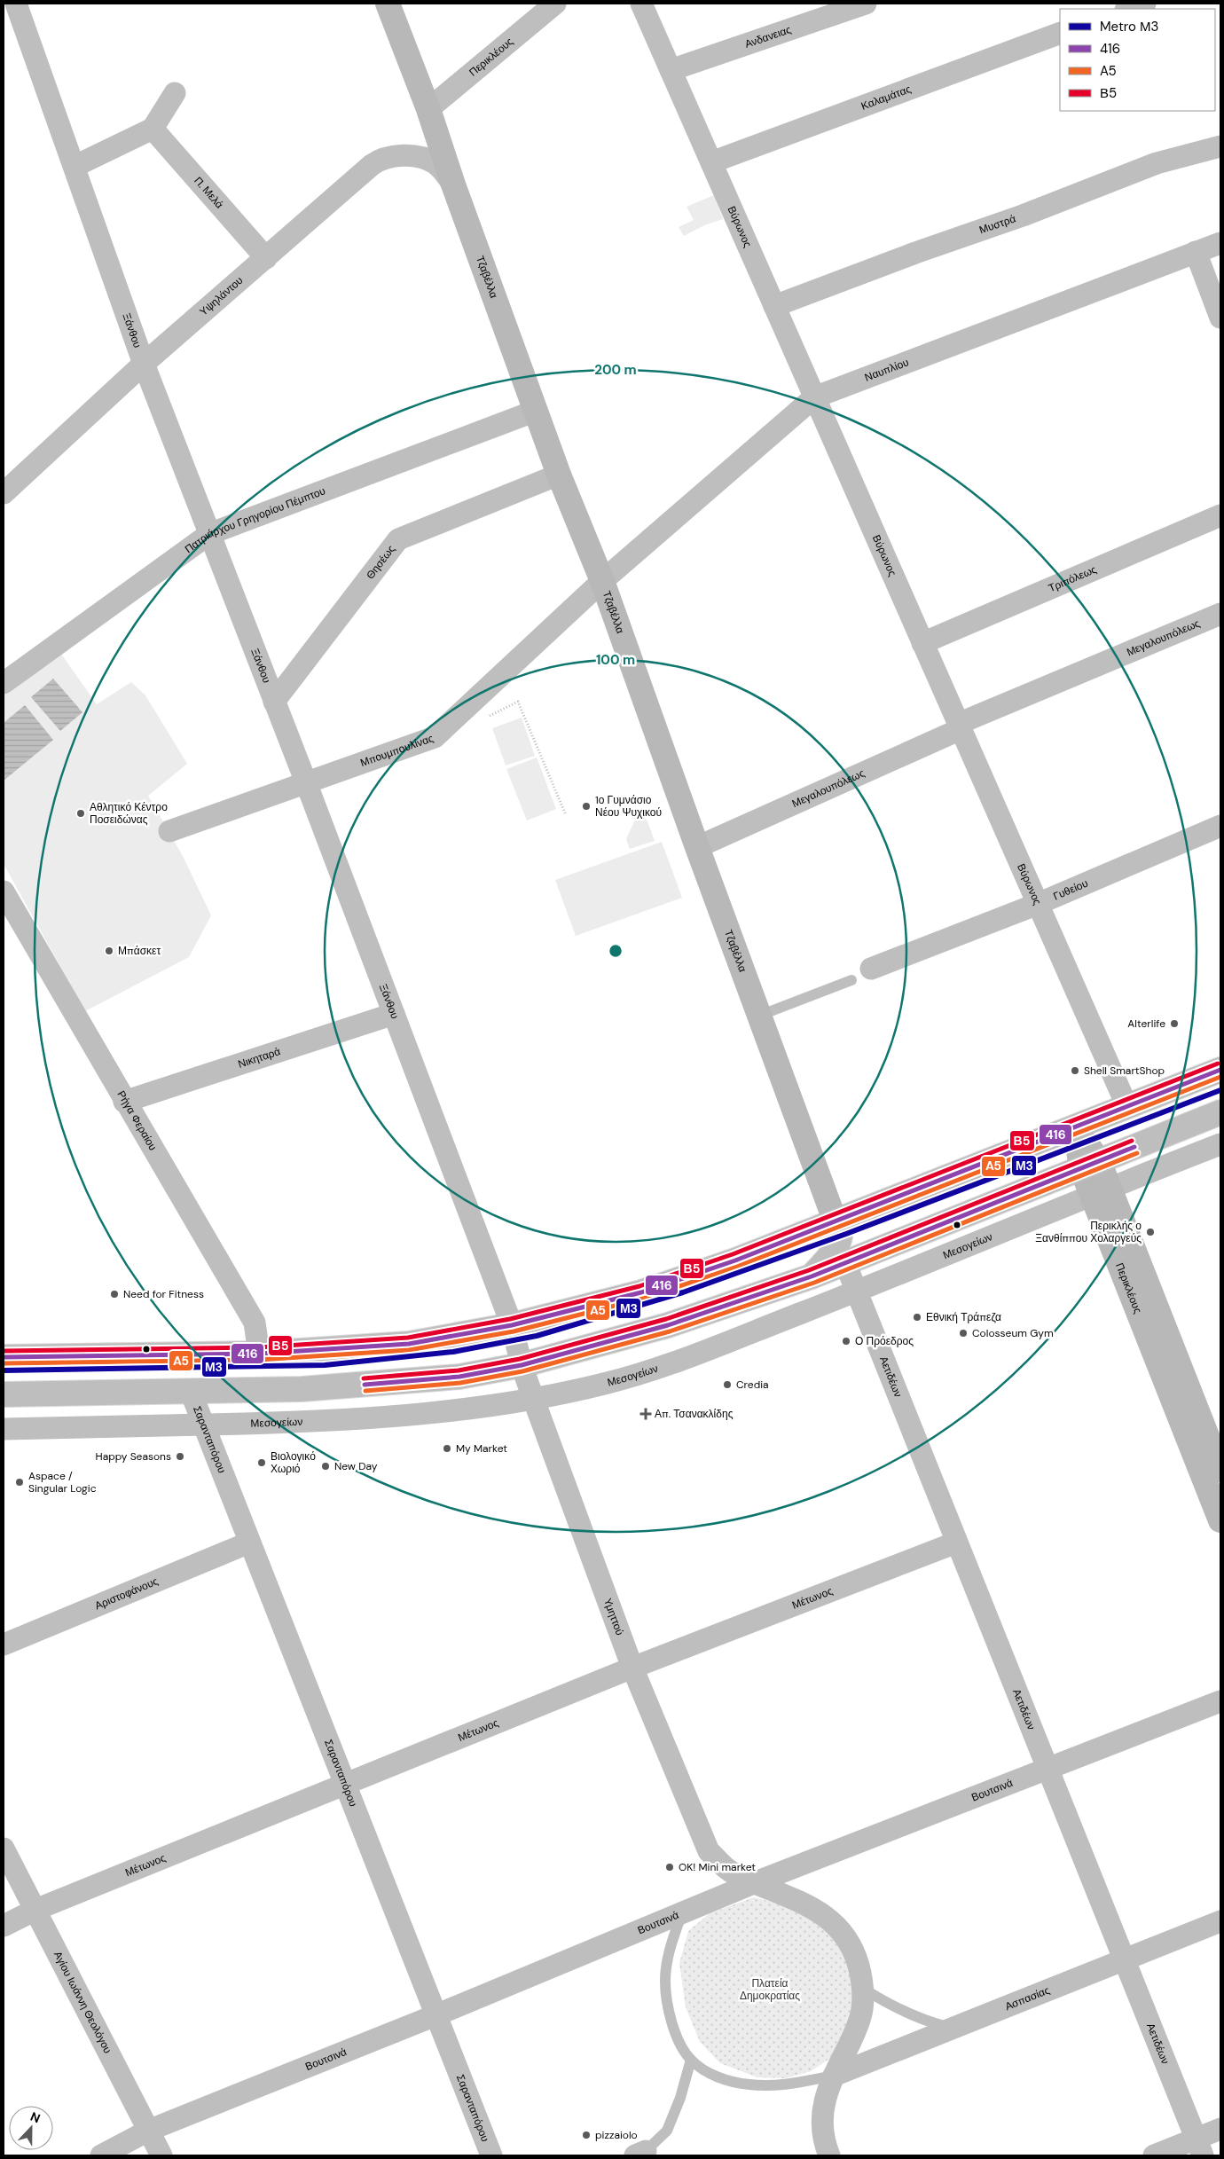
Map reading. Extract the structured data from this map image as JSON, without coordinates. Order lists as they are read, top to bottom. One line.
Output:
{"streets":{"street":["Ανδανειας","Περικλέους","Καλαμάτας","Π. Μελά","Μυστρά","Βύρωνος","Τζαβέλλα","Υψηλάντου","Ξάνθου","Ναυπλίου","Πατριάρχου Γρηγορίου Πέμπτου","Θησέως","Τριπόλεως","Μεγαλουπόλεως","Μπουμπουλίνας","Γυθείου","Νικηταρά","Ρήγα Φεραίου","Μεσογείων","Αετιδέων","Σαρανταπόρου","Αριστοφάνους","Μέτωνος","Υμηττού","Βουτσινά","Ασπασίας","Αγίου Ιωάννη Θεολόγου"]},"crossings":[["Ανδανειας","Βύρωνος"],["Περικλέους","Τζαβέλλα"],["Περικλέους","Μεσογείων"],["Καλαμάτας","Βύρωνος"],["Π. Μελά","Υψηλάντου"],["Μυστρά","Βύρωνος"],["Βύρωνος","Ναυπλίου"],["Βύρωνος","Τριπόλεως"],["Βύρωνος","Μεγαλουπόλεως"],["Βύρωνος","Γυθείου"],["Τζαβέλλα","Υψηλάντου"],["Τζαβέλλα","Ναυπλίου"],["Τζαβέλλα","Πατριάρχου Γρηγορίου Πέμπτου"],["Τζαβέλλα","Θησέως"],["Τζαβέλλα","Μεγαλουπόλεως"],["Τζαβέλλα","Μπουμπουλίνας"],["Υψηλάντου","Ξάνθου"],["Ξάνθου","Πατριάρχου Γρηγορίου Πέμπτου"],["Ξάνθου","Θησέως"],["Ξάνθου","Μπουμπουλίνας"],["Ξάνθου","Νικηταρά"],["Ξάνθου","Υμηττού"],["Ναυπλίου","Μπουμπουλίνας"],["Νικηταρά","Ρήγα Φεραίου"],["Μεσογείων","Αετιδέων"],["Μεσογείων","Σαρανταπόρου"],["Μεσογείων","Υμηττού"],["Αετιδέων","Μέτωνος"],["Αετιδέων","Βουτσινά"],["Αετιδέων","Ασπασίας"],["Σαρανταπόρου","Αριστοφάνους"],["Σαρανταπόρου","Μέτωνος"],["Σαρανταπόρου","Βουτσινά"],["Μέτωνος","Υμηττού"],["Μέτωνος","Αγίου Ιωάννη Θεολόγου"],["Υμηττού","Βουτσινά"],["Υμηττού","Ασπασίας"],["Βουτσινά","Αγίου Ιωάννη Θεολόγου"]],"parks":["Πλατεία Δημοκρατίας"],"places":{"other":["1ο Γυμνάσιο Νέου Ψυχικού","Αθλητικό Κέντρο Ποσειδώνας","Μπάσκετ","Alterlife","Shell SmartShop","Περικλής ο Ξανθίππου Χολαργεύς","Need for Fitness","Εθνική Τράπεζα","Colosseum Gym","Ο Πρόεδρος","Credia","My Market","Happy Seasons","Βιολογικό Χωριό","New Day","Aspace / Singular Logic","OK! Mini market","pizzaiolo"],"health":["Απ. Τσανακλίδης"]},"lines":["transit line Β5","transit line 416","transit line A5","metro line Μ3"],"legend":["Metro Μ3","416","A5","Β5"],"north":"top","rings":["200 m","100 m"]}
